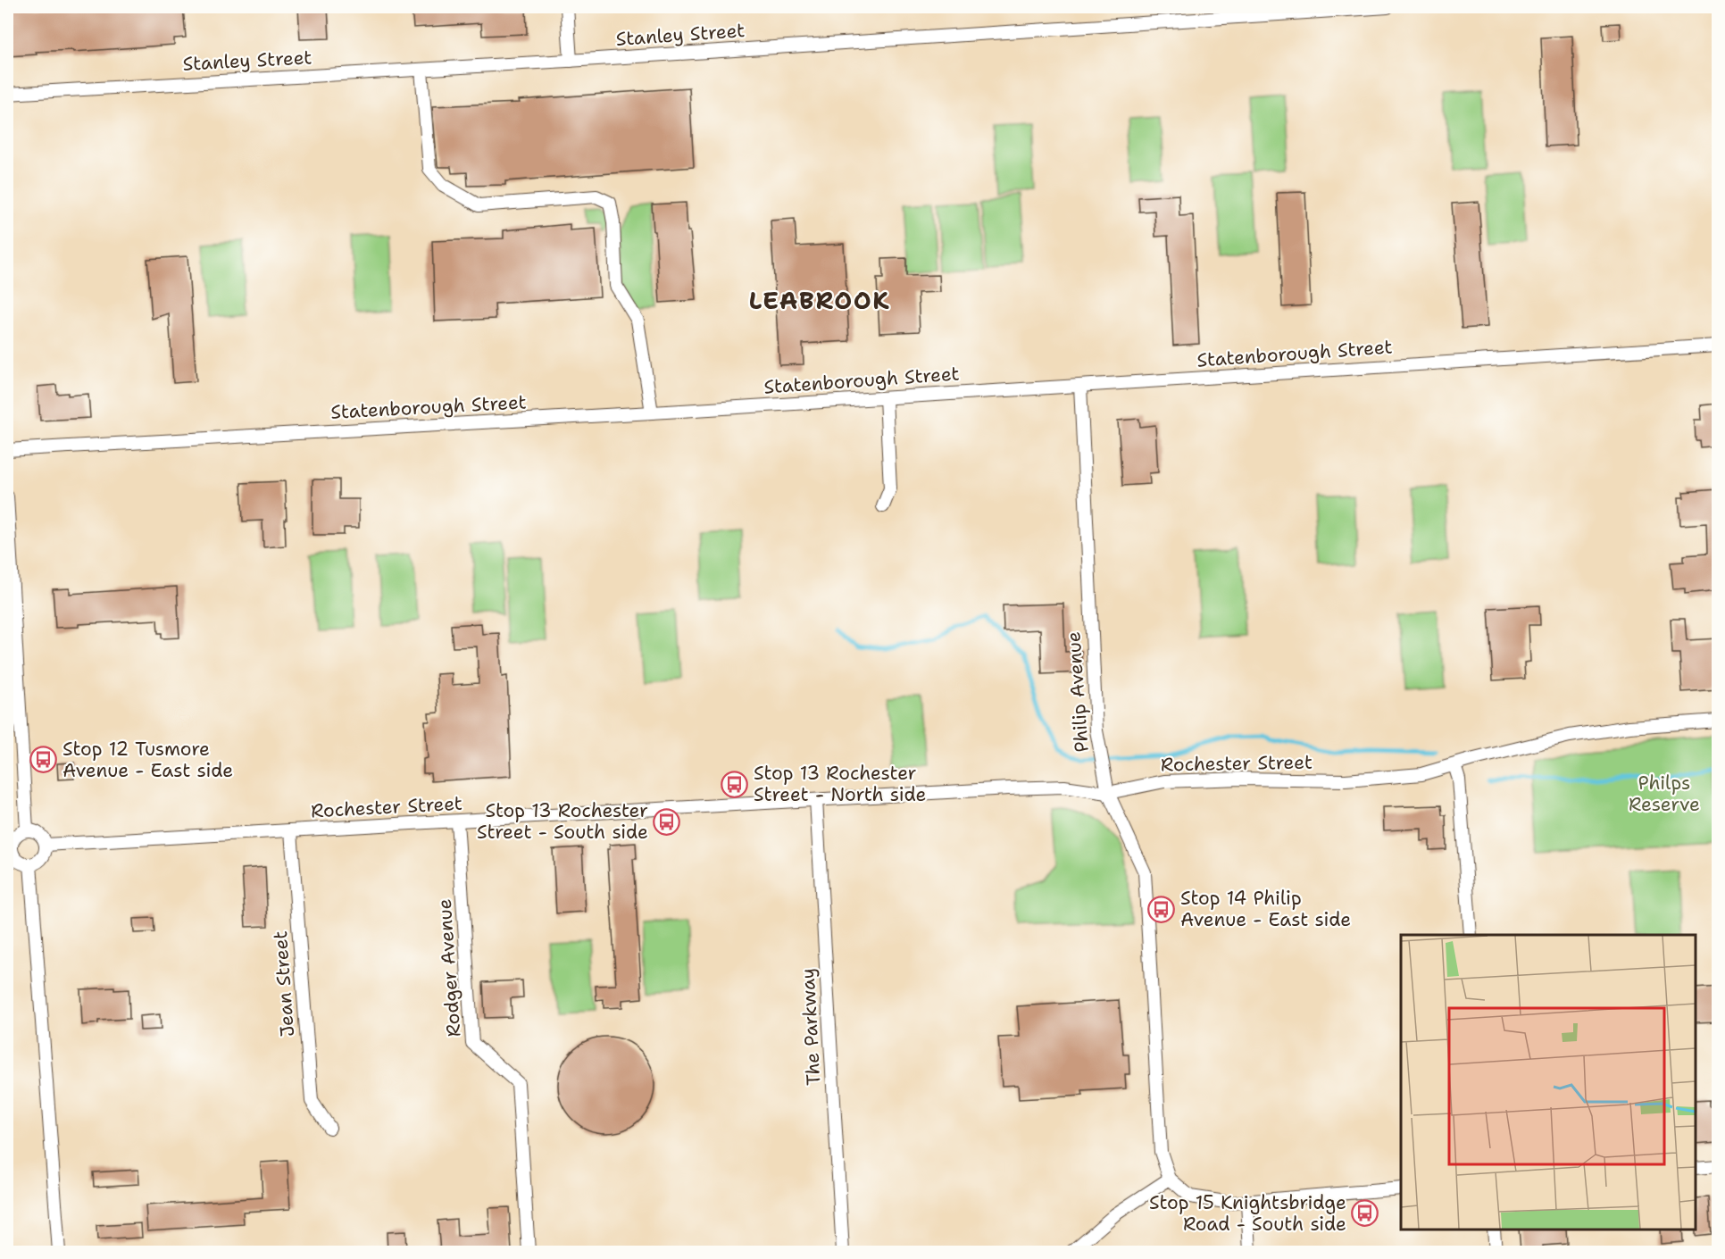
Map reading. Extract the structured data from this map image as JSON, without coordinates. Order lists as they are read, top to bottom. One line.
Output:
{"streets":{"street":["Stanley Street","Statenborough Street","Philip Avenue","Rochester Street","Rodger Avenue","Jean Street","The Parkway"]},"crossings":[["Statenborough Street","Philip Avenue"],["Philip Avenue","Rochester Street"],["Rochester Street","Rodger Avenue"],["Rochester Street","Jean Street"],["Rochester Street","The Parkway"]],"districts":["LEABROOK"],"parks":["Philps Reserve"],"places":{"bus stop":["Stop 12 Tusmore Avenue - East side","Stop 13 Rochester Street - North side","Stop 13 Rochester Street - South side","Stop 14 Philip Avenue - East side","Stop 15 Knightsbridge Road - South side"]}}
